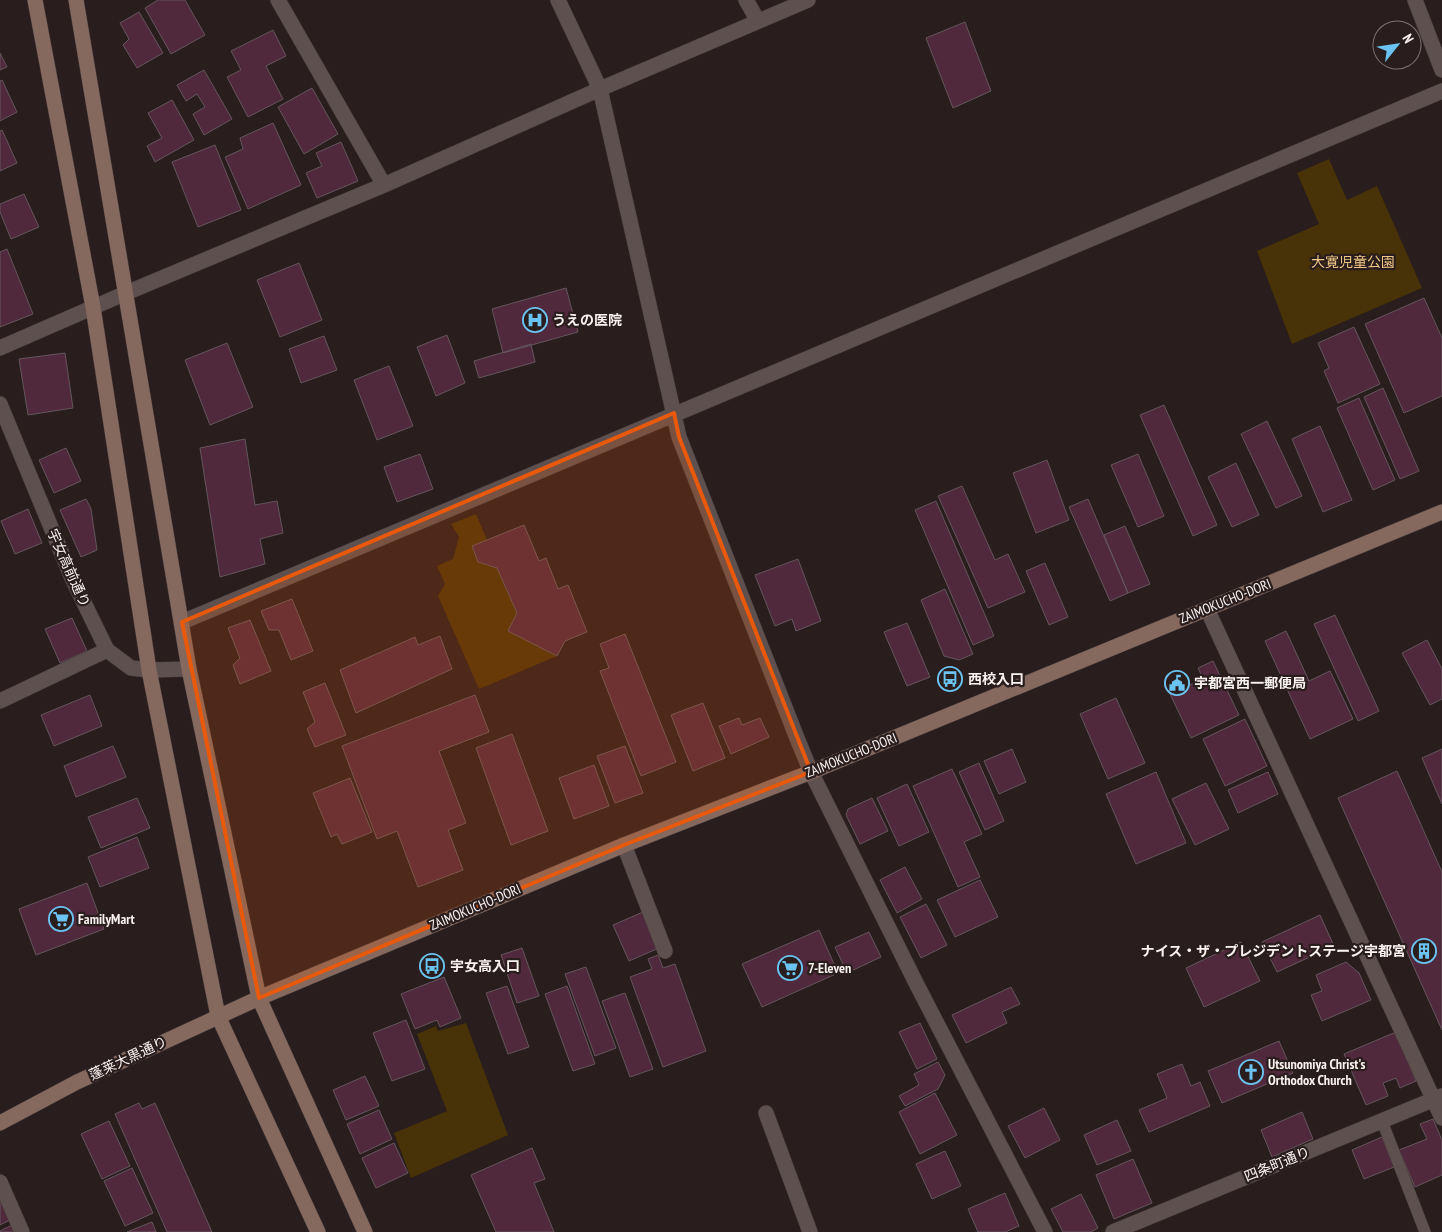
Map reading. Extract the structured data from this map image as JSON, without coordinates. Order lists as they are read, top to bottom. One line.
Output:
{"streets":{"street":["宇女高前通り","ZAIMOKUCHO-DORI","蓬莱大黒通り","四条町通り"]},"crossings":[["ZAIMOKUCHO-DORI","蓬莱大黒通り"]],"parks":["大寛児童公園"],"places":{"hospital":["うえの医院"],"bus stop":["西校入口","宇女高入口"],"public building":["宇都宮西一郵便局"],"supermarket":["FamilyMart","7-Eleven"],"building":["ナイス・ザ・プレジデントステージ宇都宮"],"church":["Utsunomiya Christ's Orthodox Church"]},"north":"top right"}
